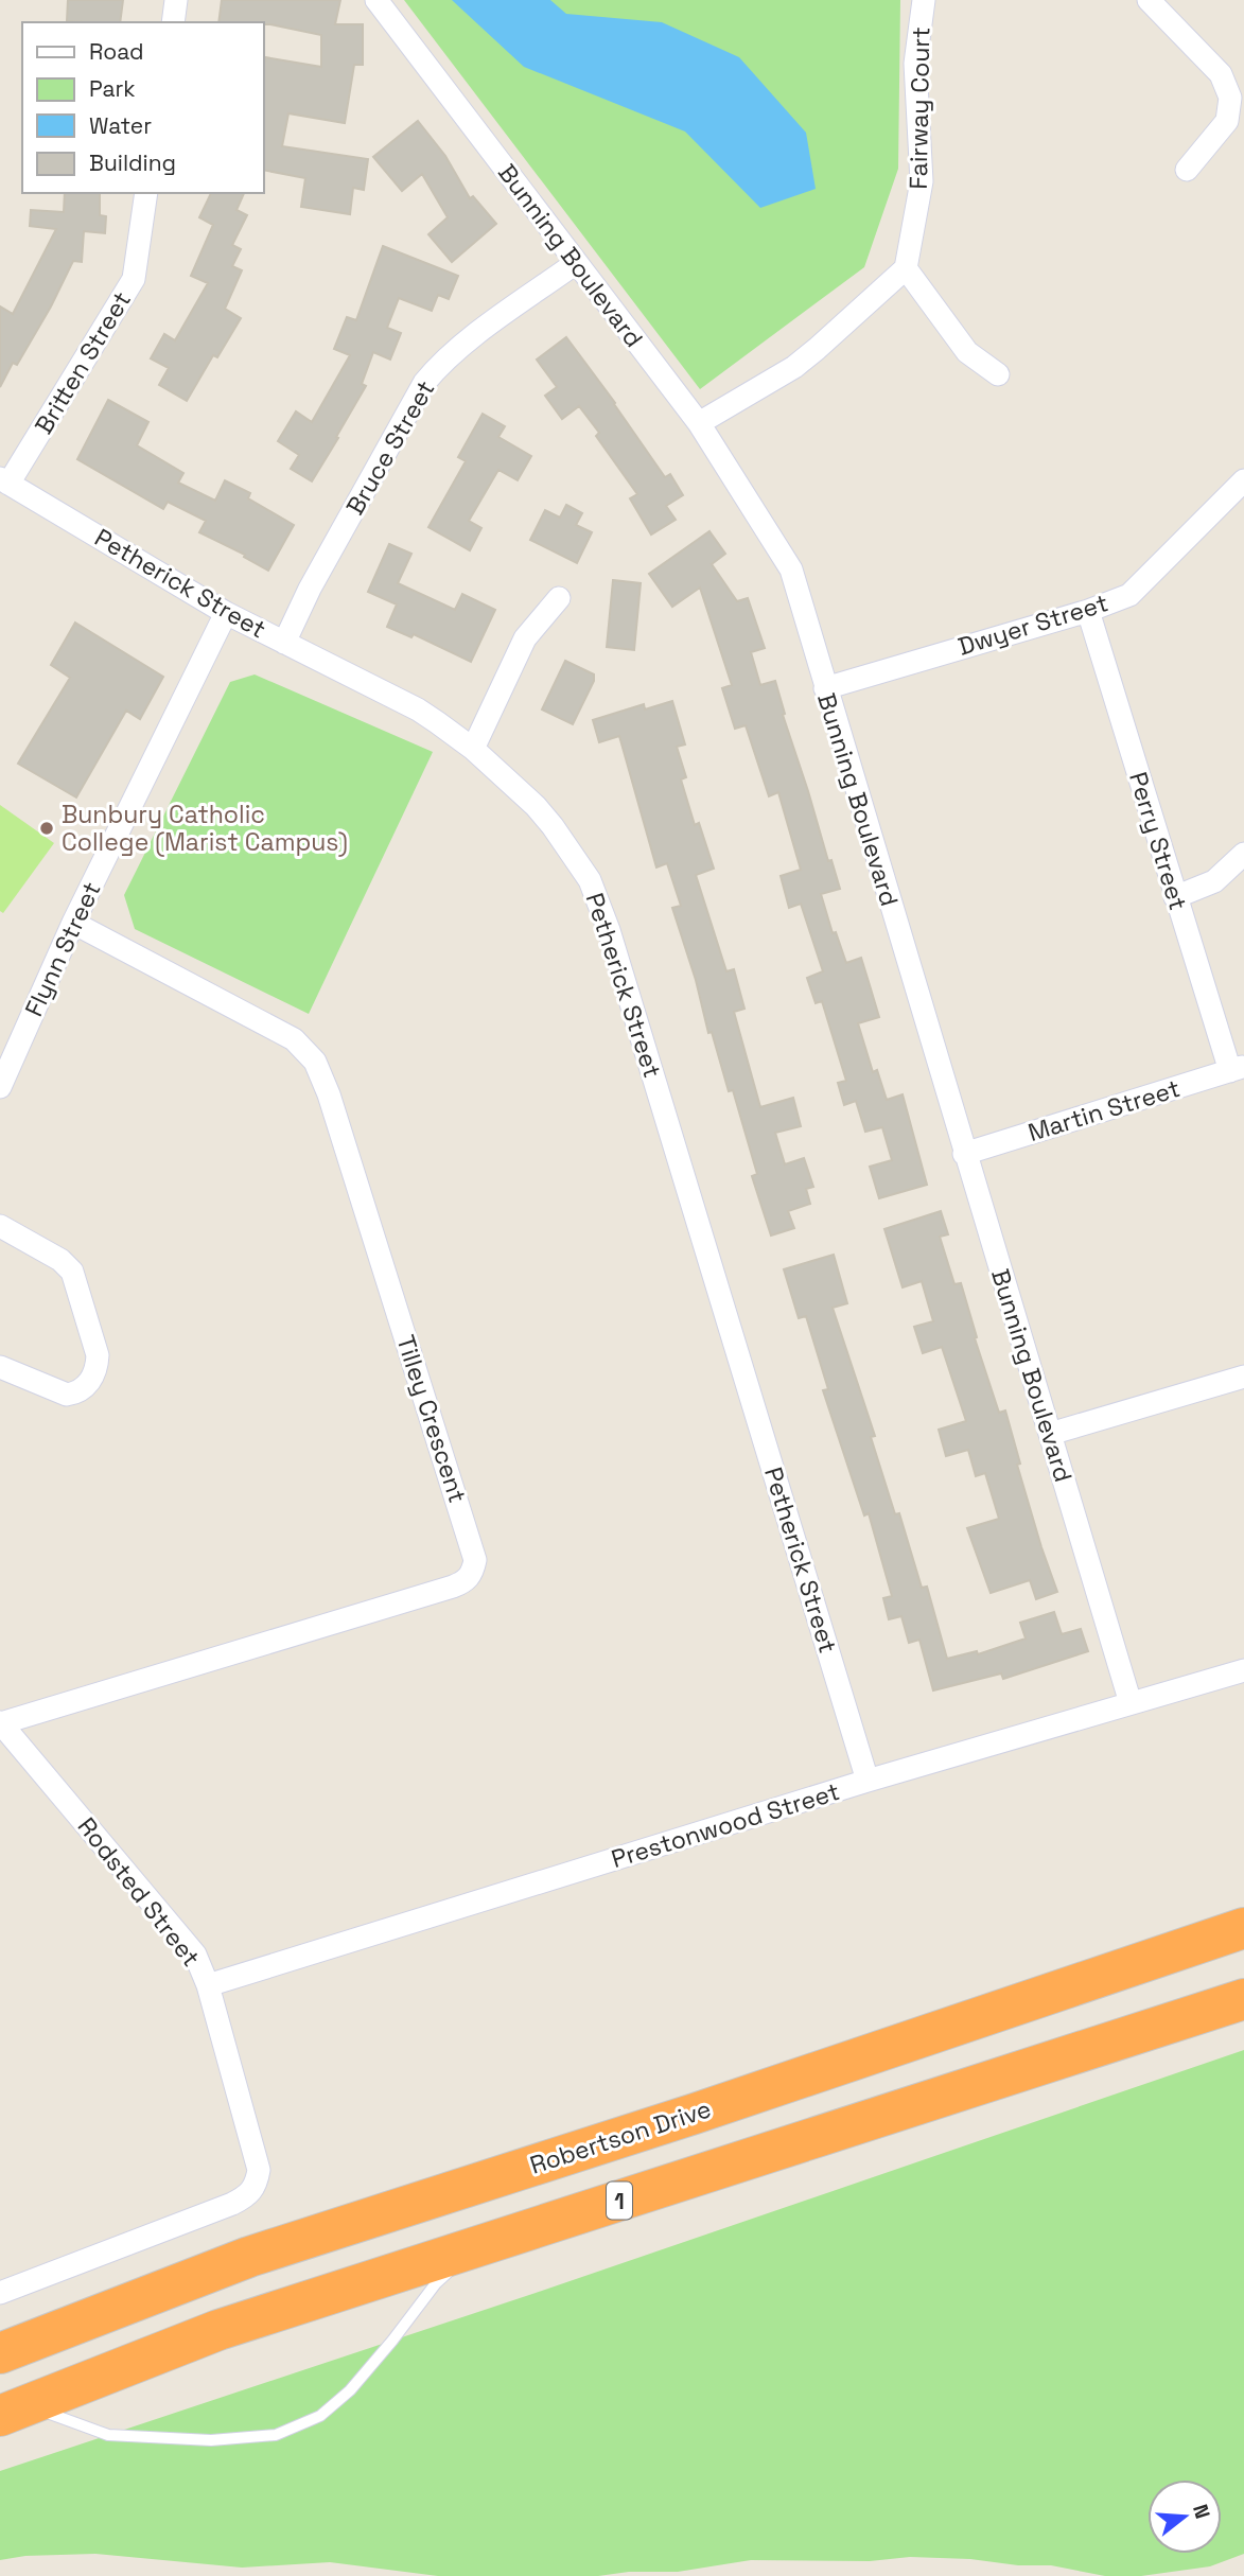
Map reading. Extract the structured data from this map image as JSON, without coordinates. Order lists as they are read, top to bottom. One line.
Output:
{"streets":{"highway":["Robertson Drive","1"],"street":["Fairway Court","Bunning Boulevard","Britten Street","Bruce Street","Petherick Street","Dwyer Street","Perry Street","Flynn Street","Martin Street","Tilley Crescent","Prestonwood Street","Rodsted Street"]},"crossings":[["Bunning Boulevard","Bruce Street"],["Bunning Boulevard","Dwyer Street"],["Bunning Boulevard","Martin Street"],["Bunning Boulevard","Prestonwood Street"],["Britten Street","Petherick Street"],["Bruce Street","Petherick Street"],["Petherick Street","Flynn Street"],["Petherick Street","Prestonwood Street"],["Dwyer Street","Perry Street"],["Perry Street","Martin Street"],["Flynn Street","Tilley Crescent"],["Tilley Crescent","Rodsted Street"],["Prestonwood Street","Rodsted Street"]],"places":["Bunbury Catholic College (Marist Campus)"],"legend":["Road","Park","Water","Building"],"north":"right"}
